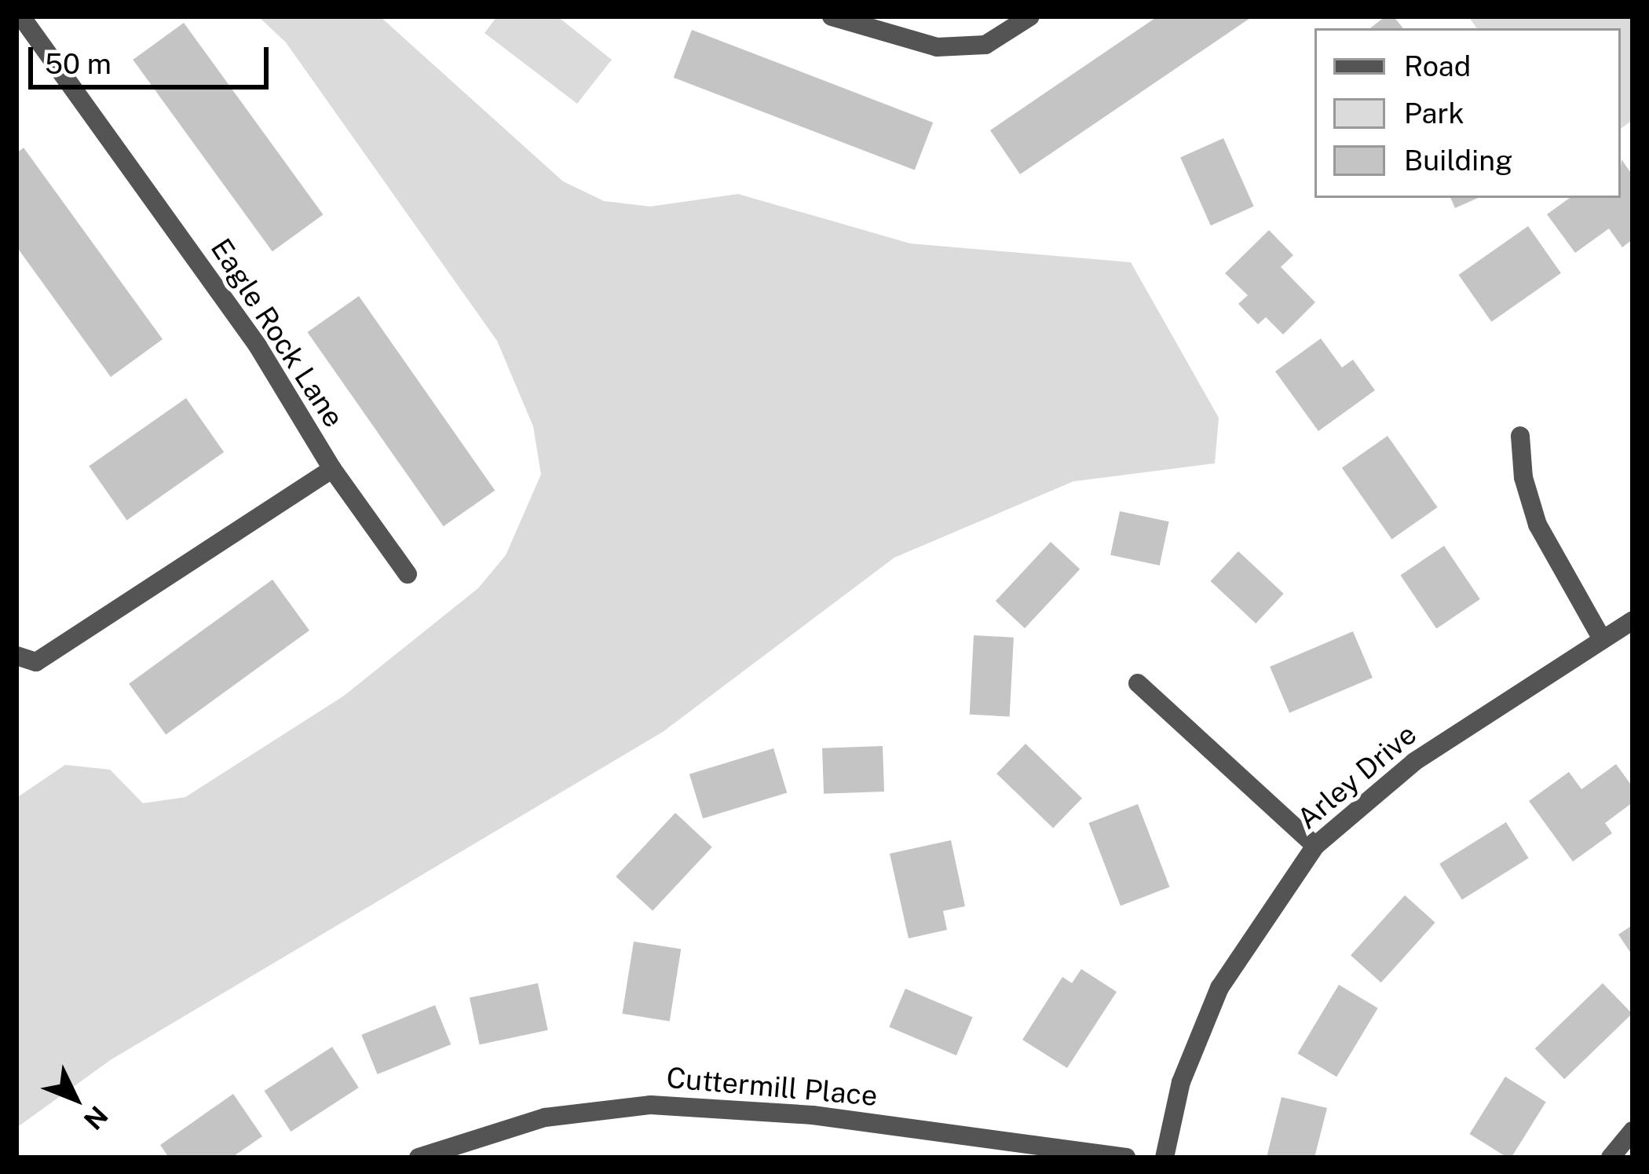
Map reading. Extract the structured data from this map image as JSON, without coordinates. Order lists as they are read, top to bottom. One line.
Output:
{"streets":{"street":["Eagle Rock Lane","Arley Drive","Cuttermill Place"]},"legend":["Road","Park","Building"],"scale_bar":"50 m","north":"bottom right"}
